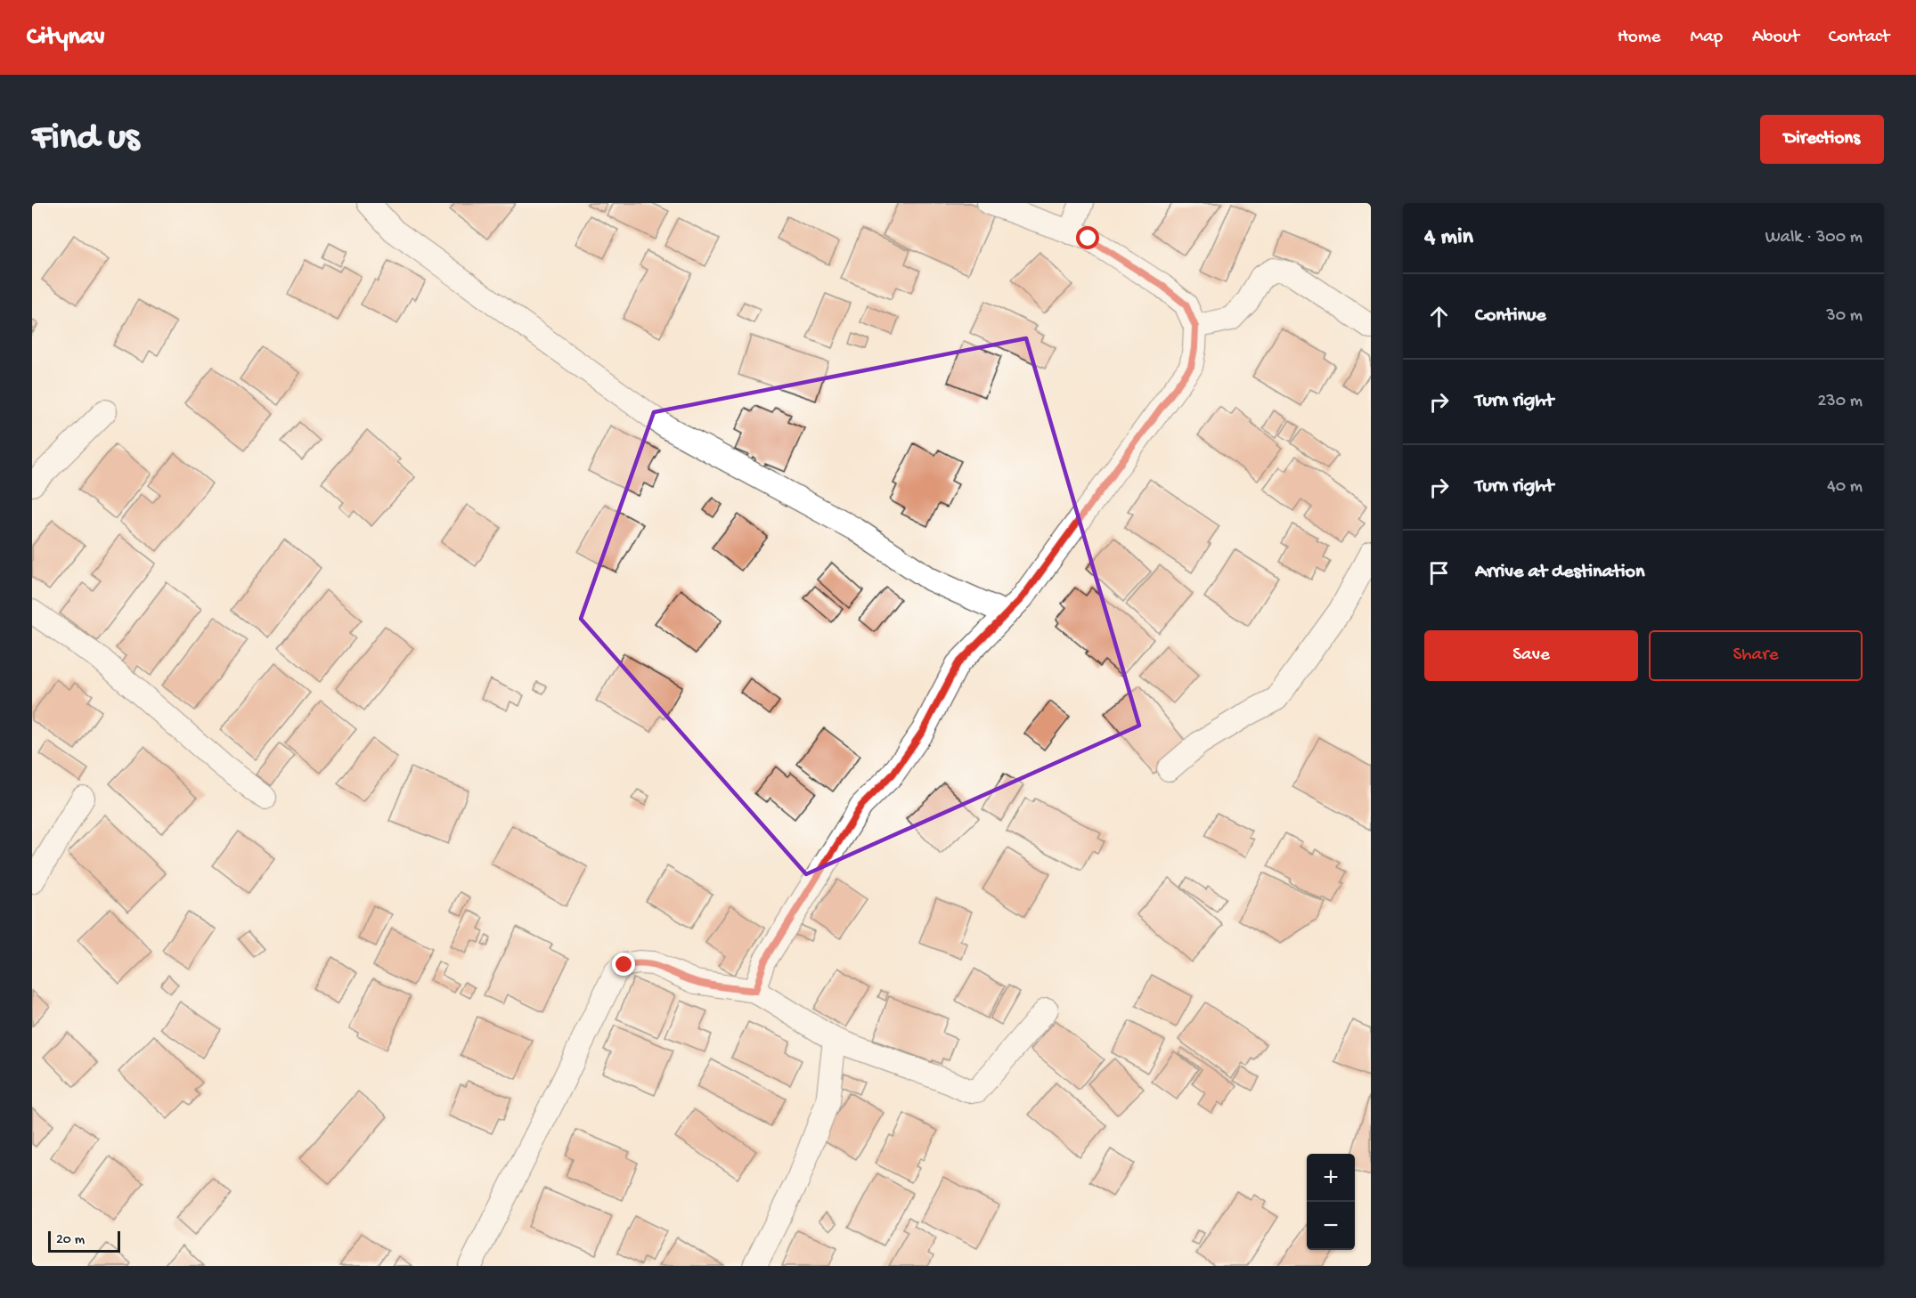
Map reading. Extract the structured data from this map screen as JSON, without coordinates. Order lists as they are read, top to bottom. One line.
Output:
{"scale_bar":"20 m","page":{"header":"Citynav","nav":["Home","Map","About","Contact"],"buttons":["Directions",["Save","Share"]],"title":"Find us","heading":["4 min","Walk · 300 m"],"list":[["Continue","30 m"],["Turn right","230 m"],["Turn right","40 m"],"Arrive at destination"],"map_buttons":["+","−"],"scale":"20 m"}}
